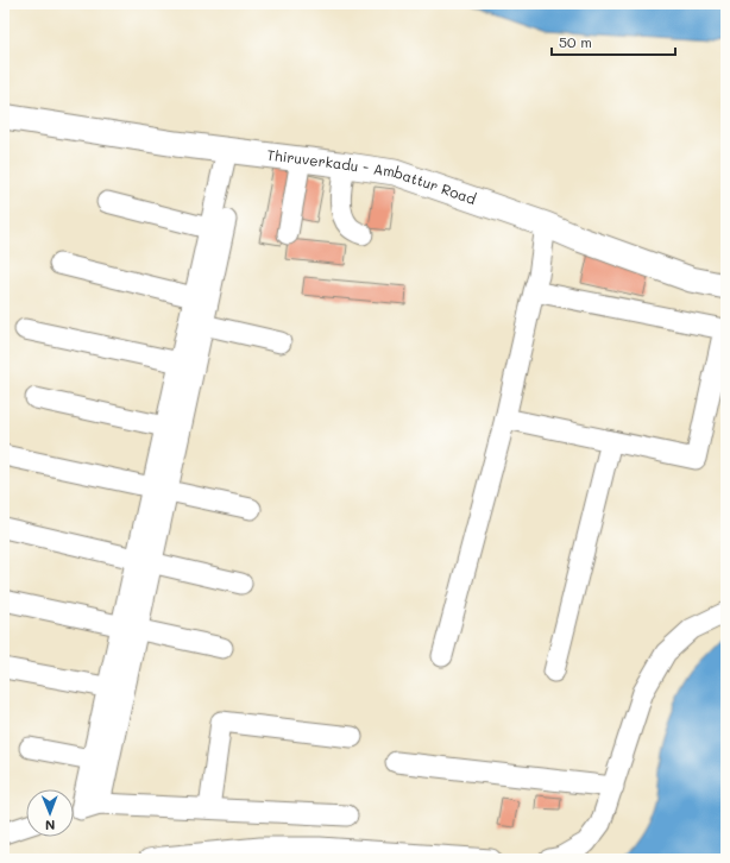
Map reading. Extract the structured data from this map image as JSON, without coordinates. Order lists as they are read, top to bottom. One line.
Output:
{"streets":{"main road":["Thiruverkadu - Ambattur Road"]},"scale_bar":"50 m","north":"bottom"}
